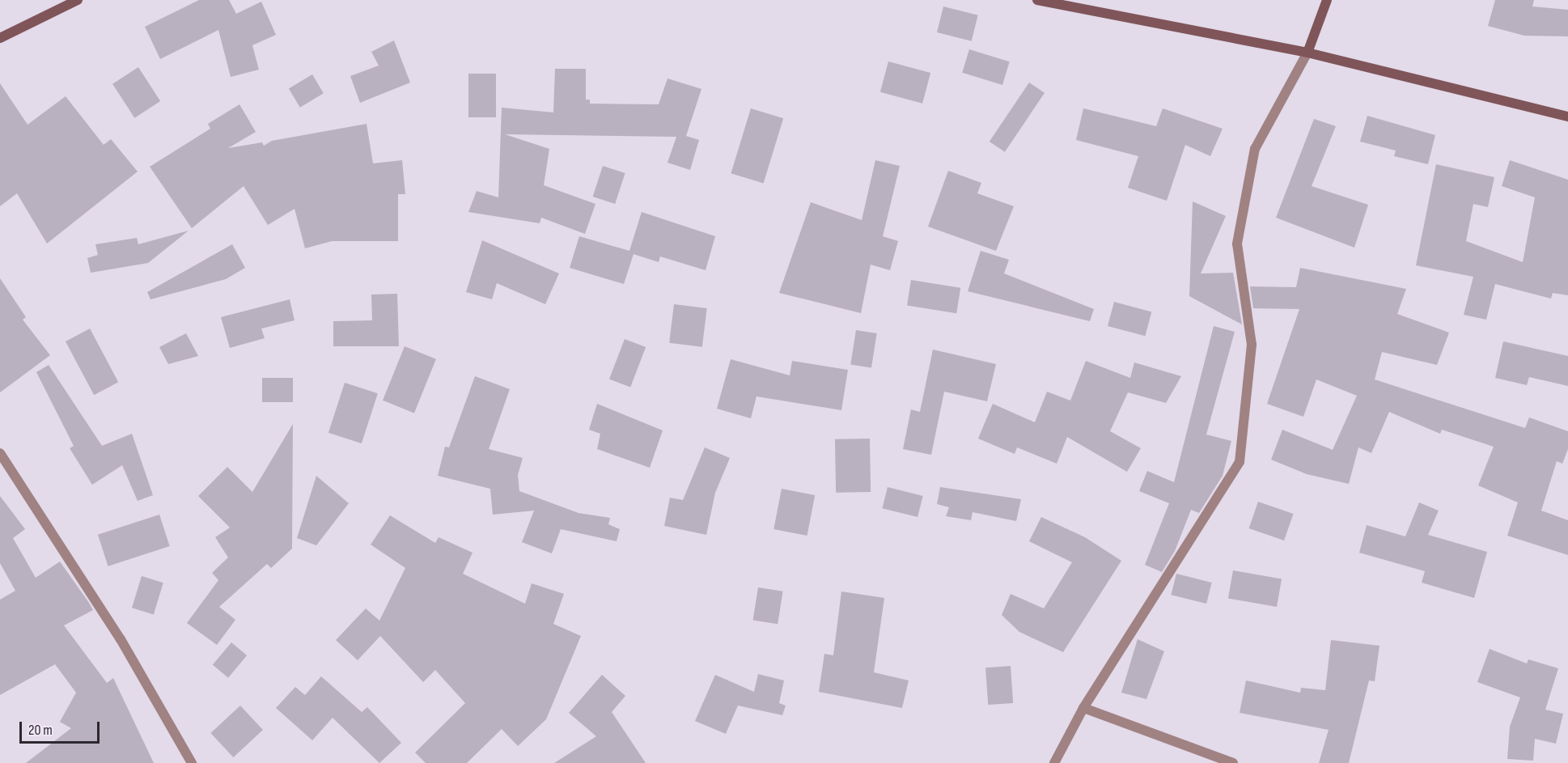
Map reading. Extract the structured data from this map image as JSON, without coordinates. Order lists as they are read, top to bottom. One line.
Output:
{"scale_bar":"20 m"}
